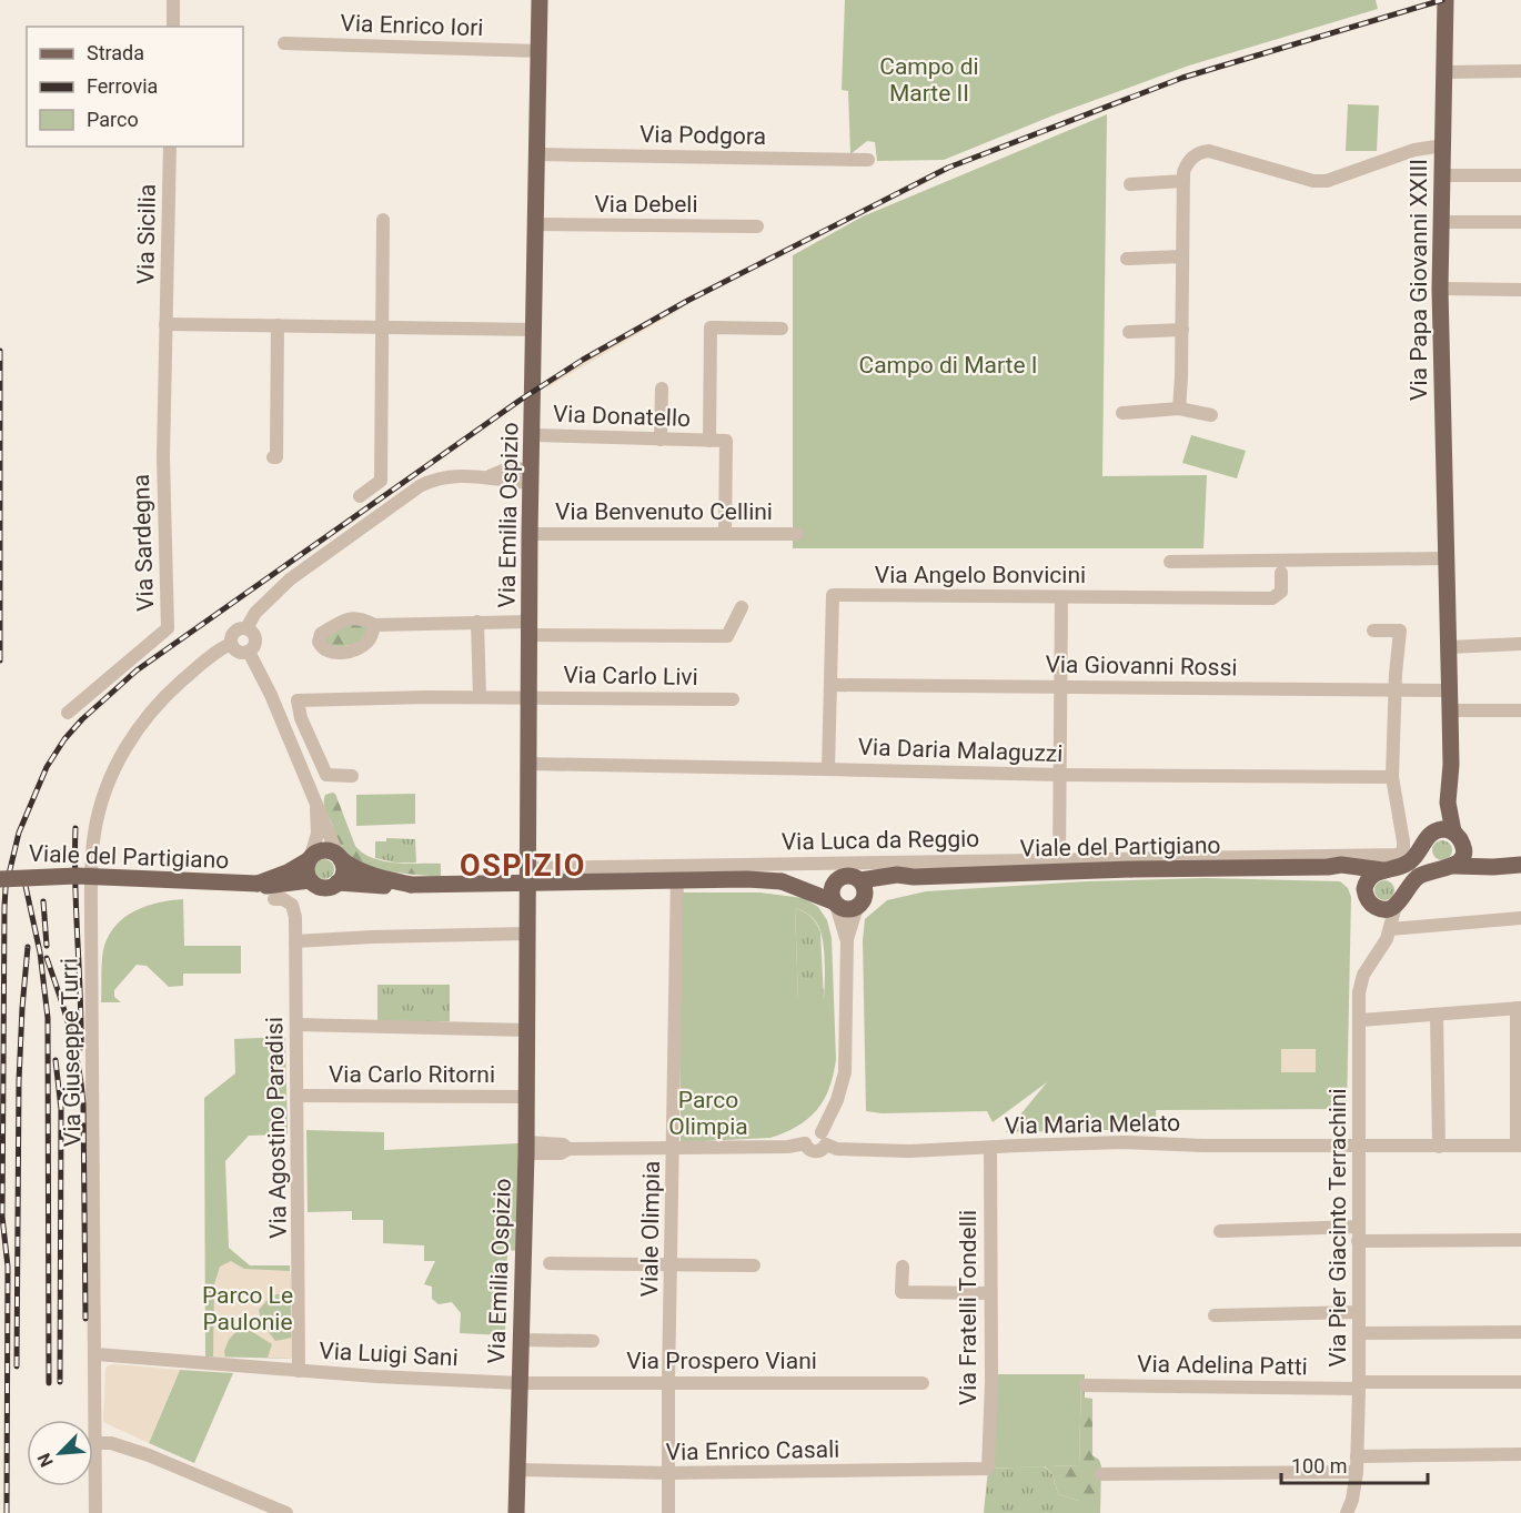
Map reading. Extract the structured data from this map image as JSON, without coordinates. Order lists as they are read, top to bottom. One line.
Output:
{"streets":{"main road":["Via Papa Giovanni XXIII","Via Emilia Ospizio","Viale del Partigiano"],"street":["Via Enrico Iori","Via Podgora","Via Debeli","Via Sicilia","Via Donatello","Via Benvenuto Cellini","Via Sardegna","Via Angelo Bonvicini","Via Giovanni Rossi","Via Carlo Livi","Via Daria Malaguzzi","Via Luca da Reggio","Via Giuseppe Turri","Via Carlo Ritorni","Via Maria Melato","Via Agostino Paradisi","Via Pier Giacinto Terrachini","Viale Olimpia","Via Fratelli Tondelli","Via Luigi Sani","Via Prospero Viani","Via Adelina Patti","Via Enrico Casali"]},"crossings":[["Via Enrico Iori","Via Emilia Ospizio"],["Via Podgora","Via Emilia Ospizio"],["Via Debeli","Via Emilia Ospizio"],["Via Sicilia","Via Sardegna"],["Via Papa Giovanni XXIII","Via Giovanni Rossi"],["Via Donatello","Via Benvenuto Cellini"],["Via Donatello","Via Emilia Ospizio"],["Via Benvenuto Cellini","Via Emilia Ospizio"],["Via Emilia Ospizio","Via Carlo Livi"],["Via Emilia Ospizio","Via Daria Malaguzzi"],["Via Emilia Ospizio","Via Luca da Reggio"],["Via Emilia Ospizio","Via Carlo Ritorni"],["Via Emilia Ospizio","Via Luigi Sani"],["Via Emilia Ospizio","Via Prospero Viani"],["Via Emilia Ospizio","Via Enrico Casali"],["Via Angelo Bonvicini","Via Giovanni Rossi"],["Via Angelo Bonvicini","Via Daria Malaguzzi"],["Via Daria Malaguzzi","Via Luca da Reggio"],["Via Luca da Reggio","Viale Olimpia"],["Via Giuseppe Turri","Via Luigi Sani"],["Via Carlo Ritorni","Via Agostino Paradisi"],["Via Maria Melato","Via Pier Giacinto Terrachini"],["Via Maria Melato","Via Fratelli Tondelli"],["Via Agostino Paradisi","Via Luigi Sani"],["Via Pier Giacinto Terrachini","Via Adelina Patti"],["Viale Olimpia","Via Prospero Viani"],["Viale Olimpia","Via Enrico Casali"],["Via Fratelli Tondelli","Via Enrico Casali"],["Via Luigi Sani","Via Prospero Viani"]],"districts":["OSPIZIO"],"parks":["Campo di Marte II","Campo di Marte I","Parco Olimpia","Parco Le Paulonie"],"legend":["Strada","Ferrovia","Parco"],"scale_bar":"100 m","north":"bottom left"}
